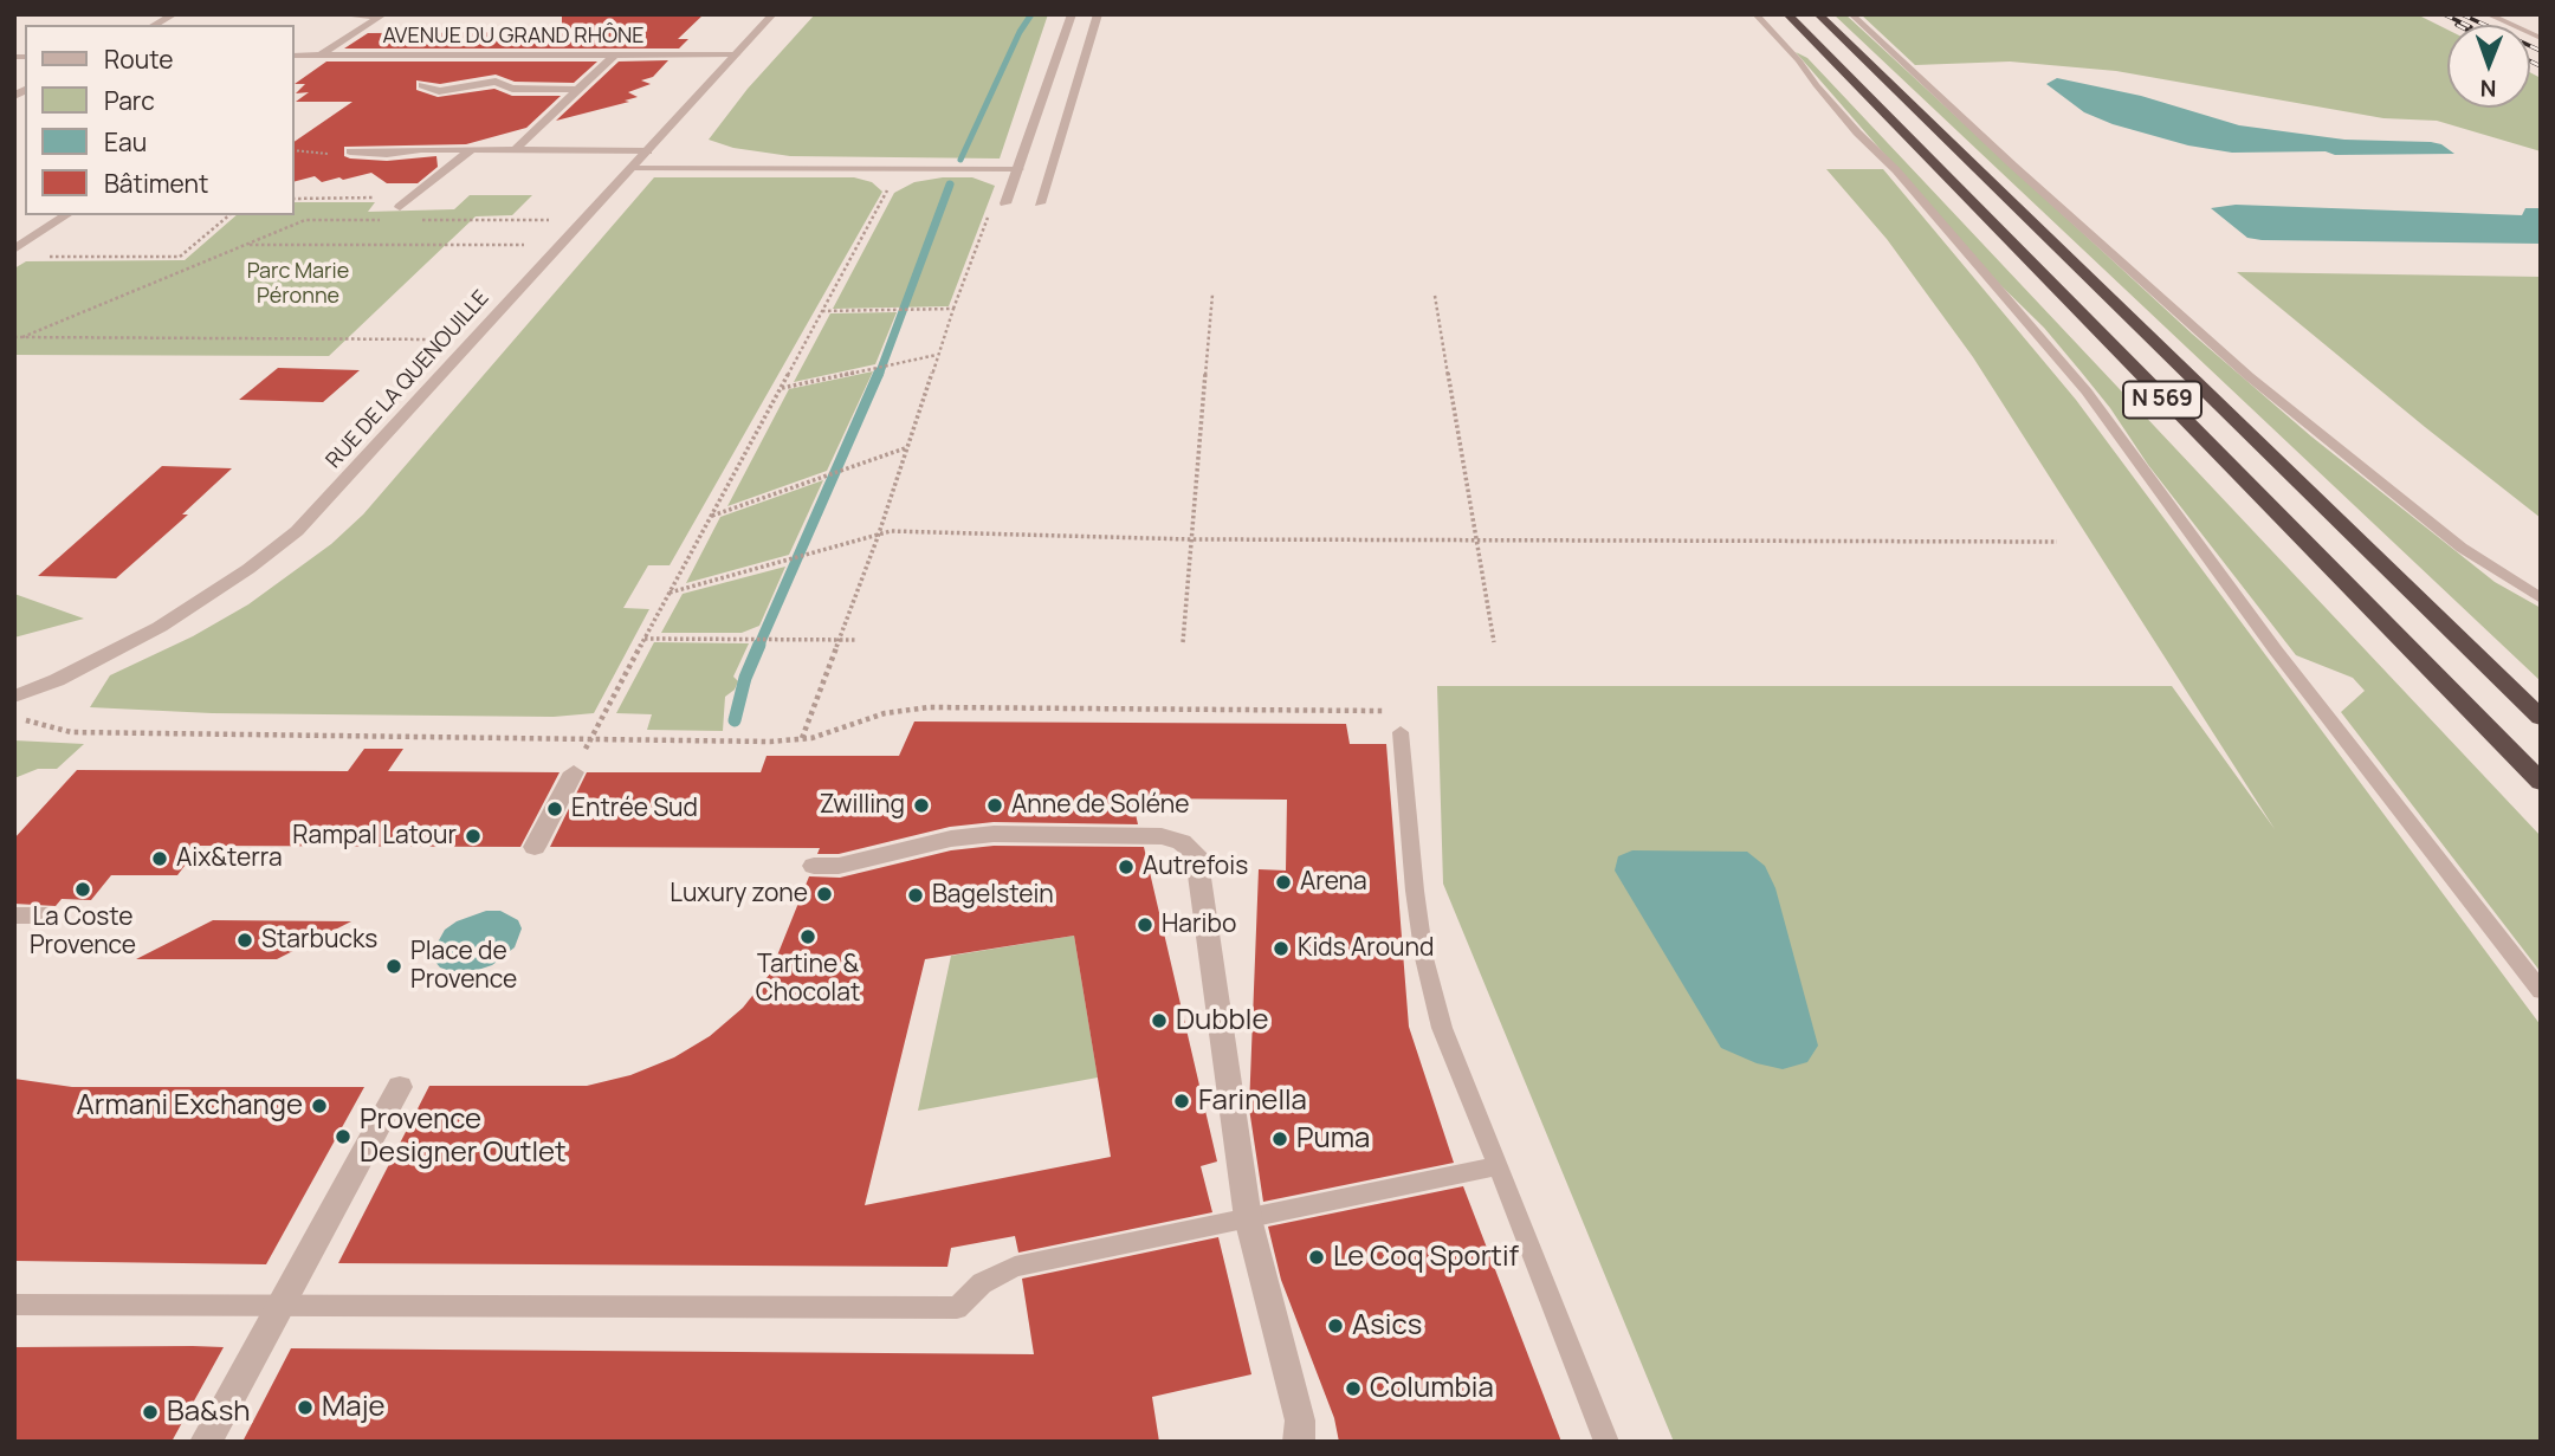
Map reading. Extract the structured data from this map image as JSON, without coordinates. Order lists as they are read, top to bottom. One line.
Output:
{"streets":{"highway":["N 569"],"street":["AVENUE DU GRAND RHÔNE","RUE DE LA QUENOUILLE"]},"crossings":[["AVENUE DU GRAND RHÔNE","RUE DE LA QUENOUILLE"]],"parks":["Parc Marie Péronne"],"places":["Zwilling","Anne de Soléne","Entrée Sud","Rampal Latour","Aix&terra","Autrefois","Arena","La Coste Provence","Luxury zone","Bagelstein","Haribo","Tartine & Chocolat","Starbucks","Kids Around","Place de Provence","Dubble","Farinella","Armani Exchange","Provence Designer Outlet","Puma","Le Coq Sportif","Asics","Columbia","Maje","Ba&sh"],"legend":["Route","Parc","Eau","Bâtiment"],"north":"bottom"}
